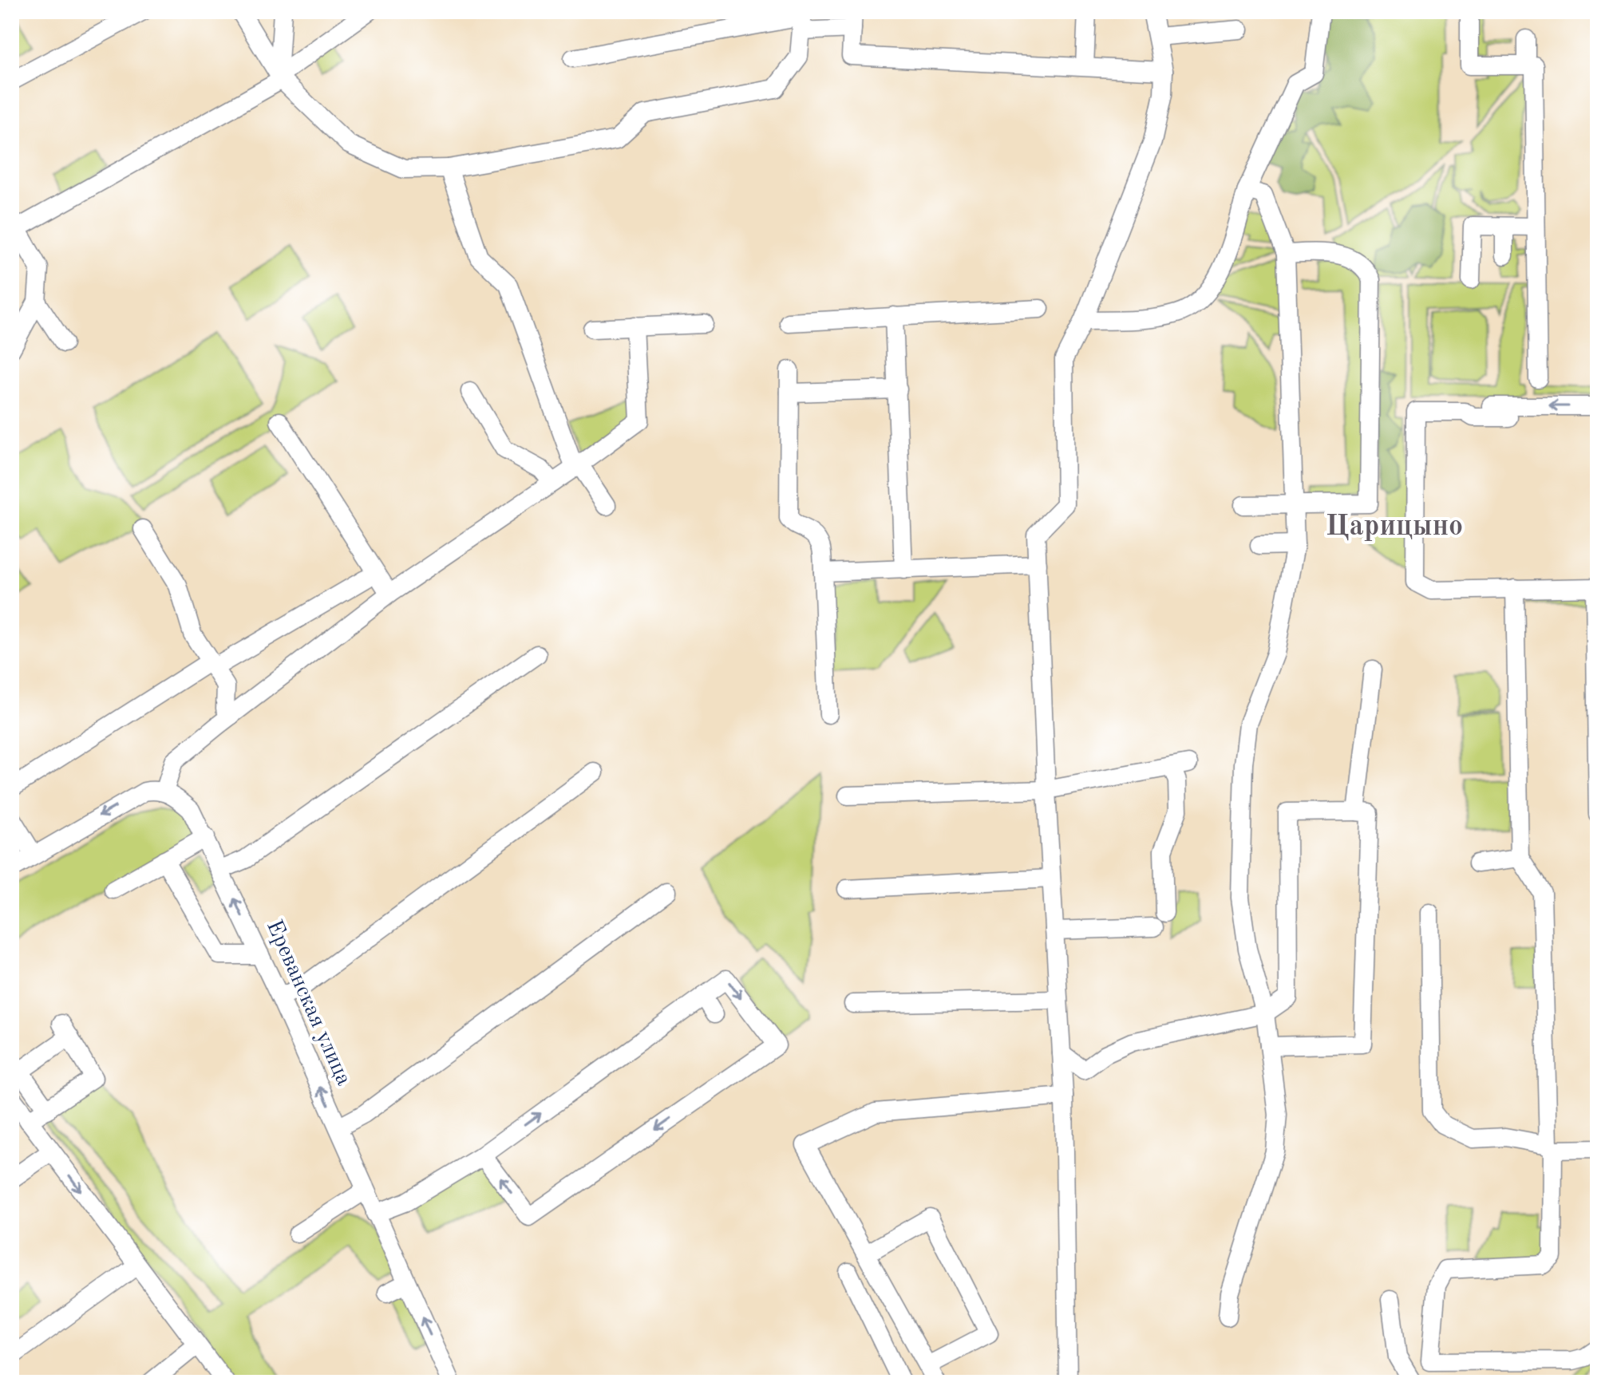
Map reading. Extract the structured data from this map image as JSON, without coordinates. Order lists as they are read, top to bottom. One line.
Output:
{"streets":{"street":["Ереванская улица"]},"one_way":["Ереванская улица"],"districts":["Царицыно"]}
